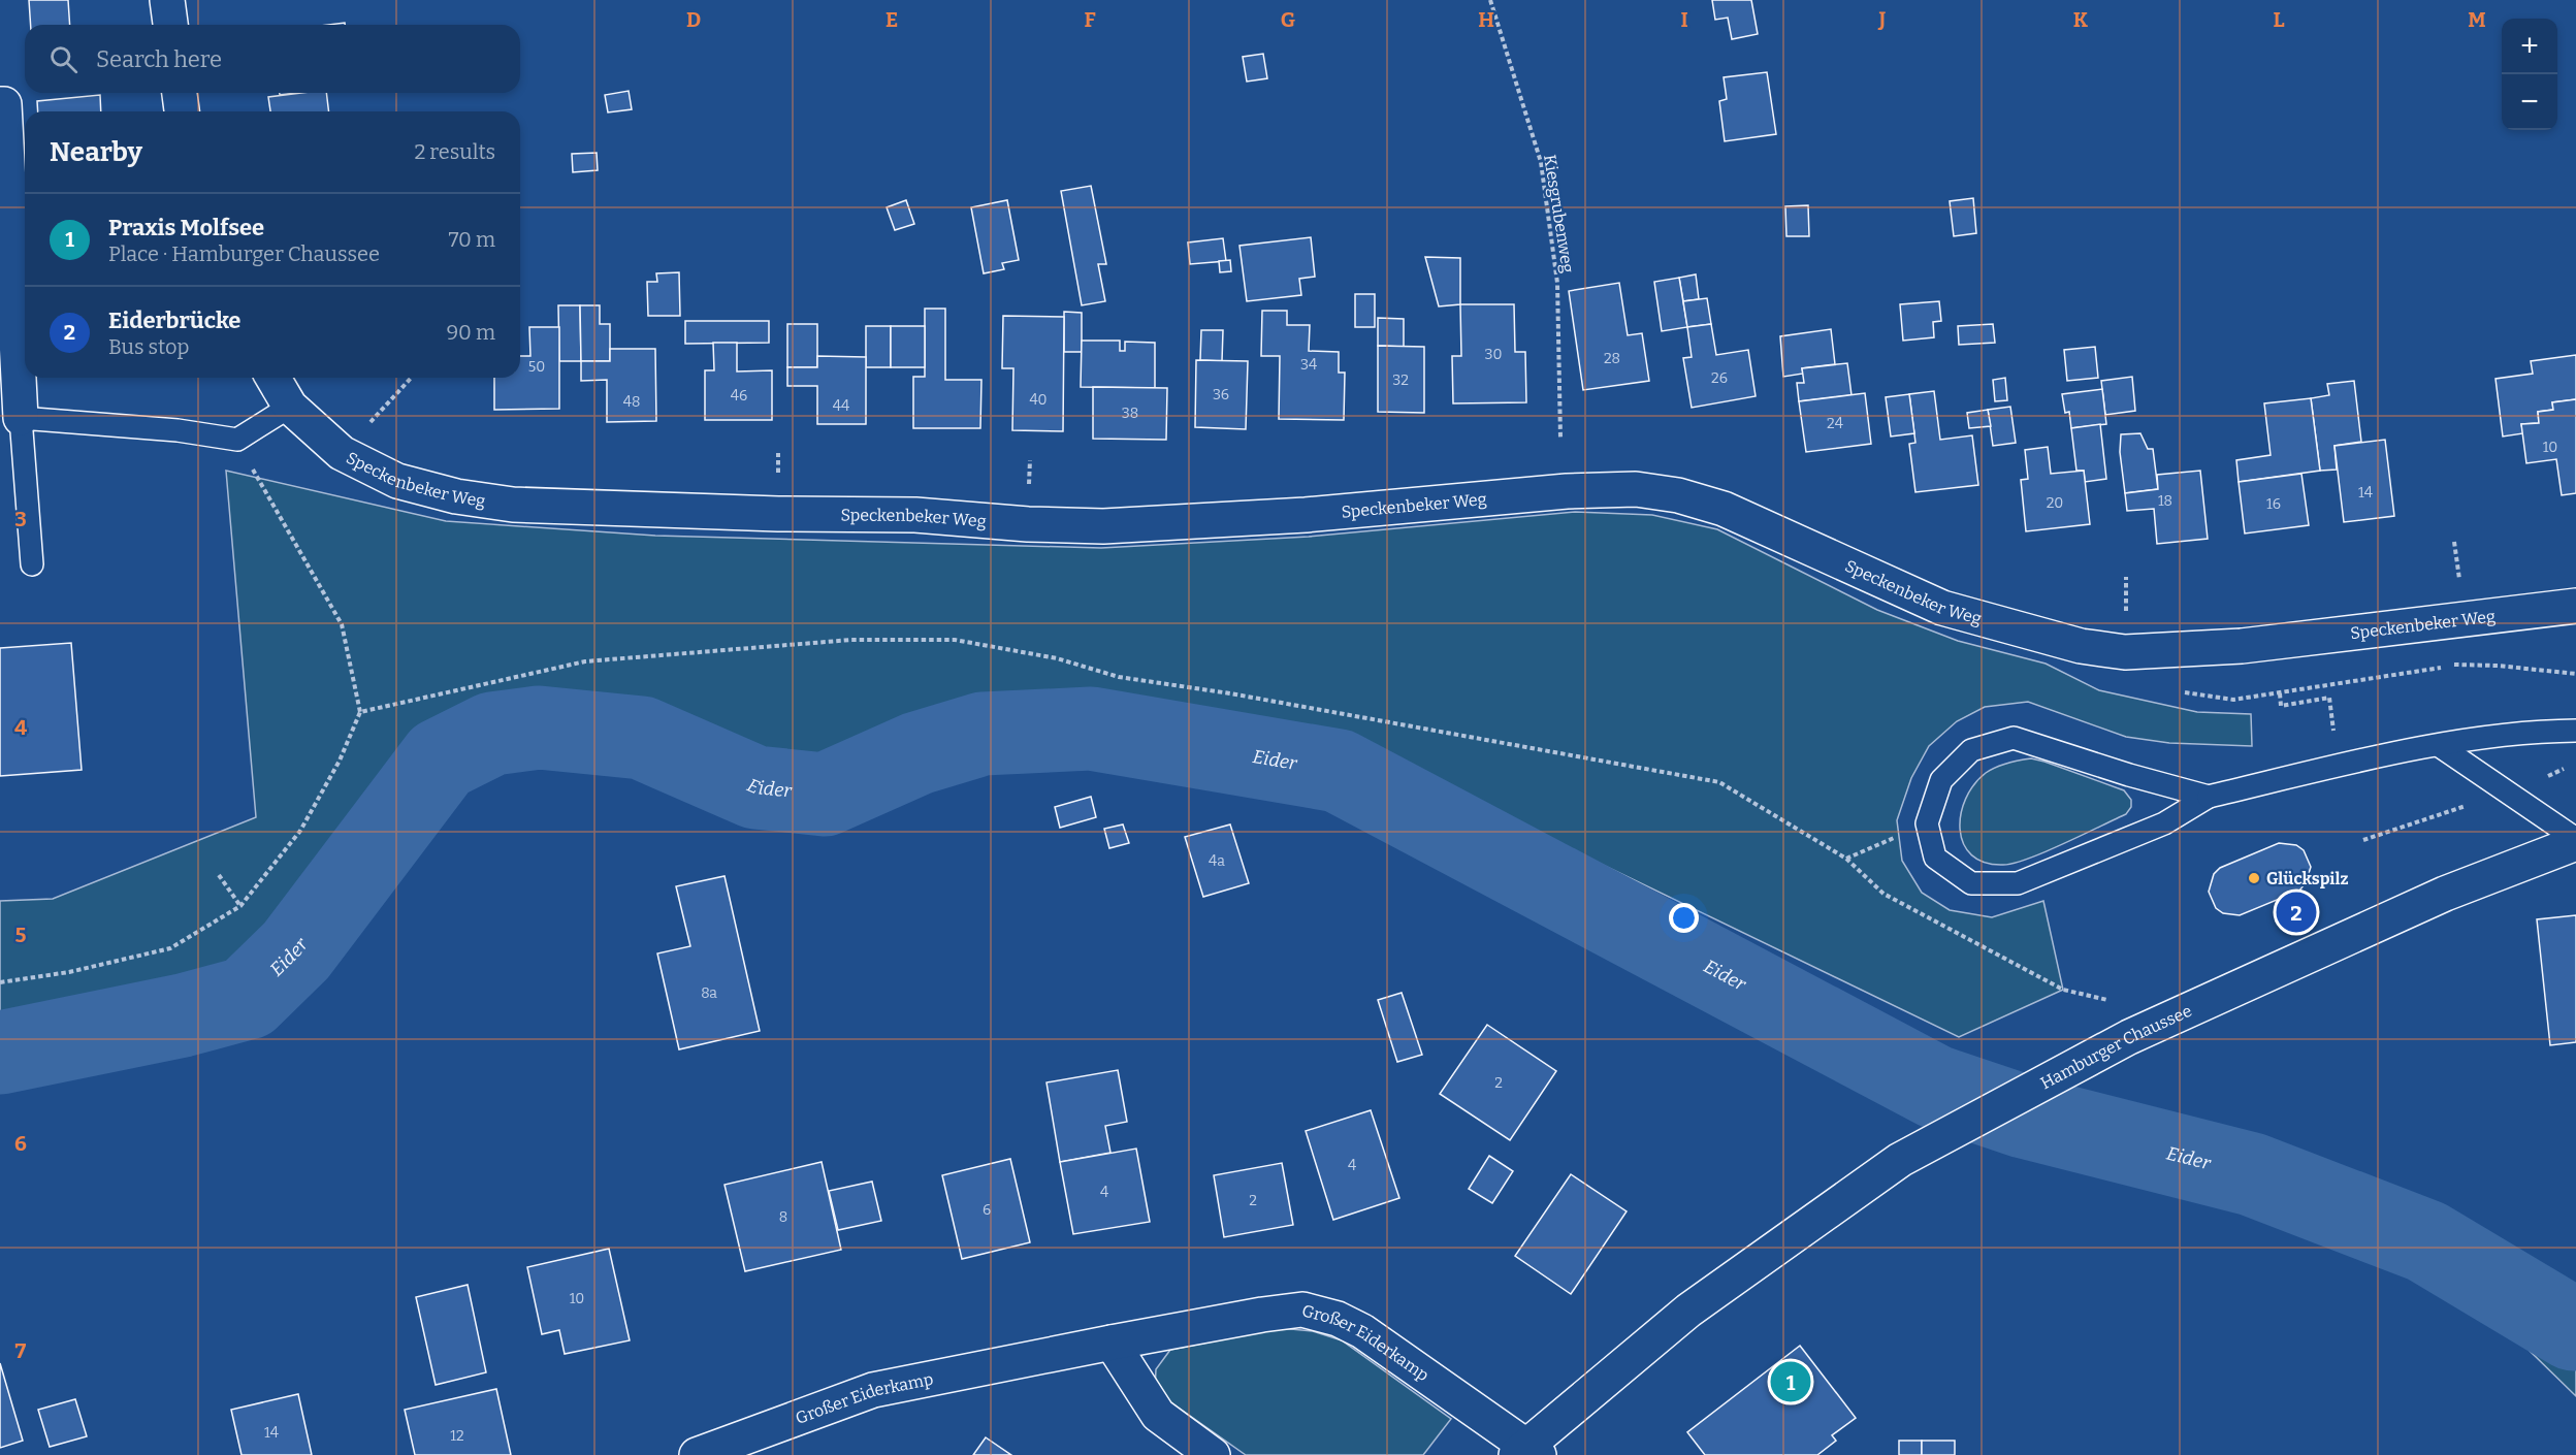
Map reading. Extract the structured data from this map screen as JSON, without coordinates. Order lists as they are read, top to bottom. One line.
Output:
{"streets":{"street":["Speckenbeker Weg","Hamburger Chaussee","Großer Eiderkamp"],"path":["Kiesgrubenweg"]},"crossings":[["Hamburger Chaussee","Großer Eiderkamp"]],"water":["Eider"],"places":["Glückspilz"],"house_numbers":["30","28","34","50","26","32","36","46","40","48","44","38","24","10","14","18","20","16","4a","8a","2","4","4","2","6","8","10","14","12"],"page":{"map_buttons":["+","−"],"search":"Search here","heading":["Nearby","2 results"],"list":[{"mark":"1","name":"Praxis Molfsee","note":"Place · Hamburger Chaussee","value":"70 m"},{"mark":"2","name":"Eiderbrücke","note":"Bus stop","value":"90 m"}],"pins":["2","1"]},"grid":{"columns":["D","E","F","G","H","I","J","K","L","M"],"rows":["3","4","5","6","7"]}}
